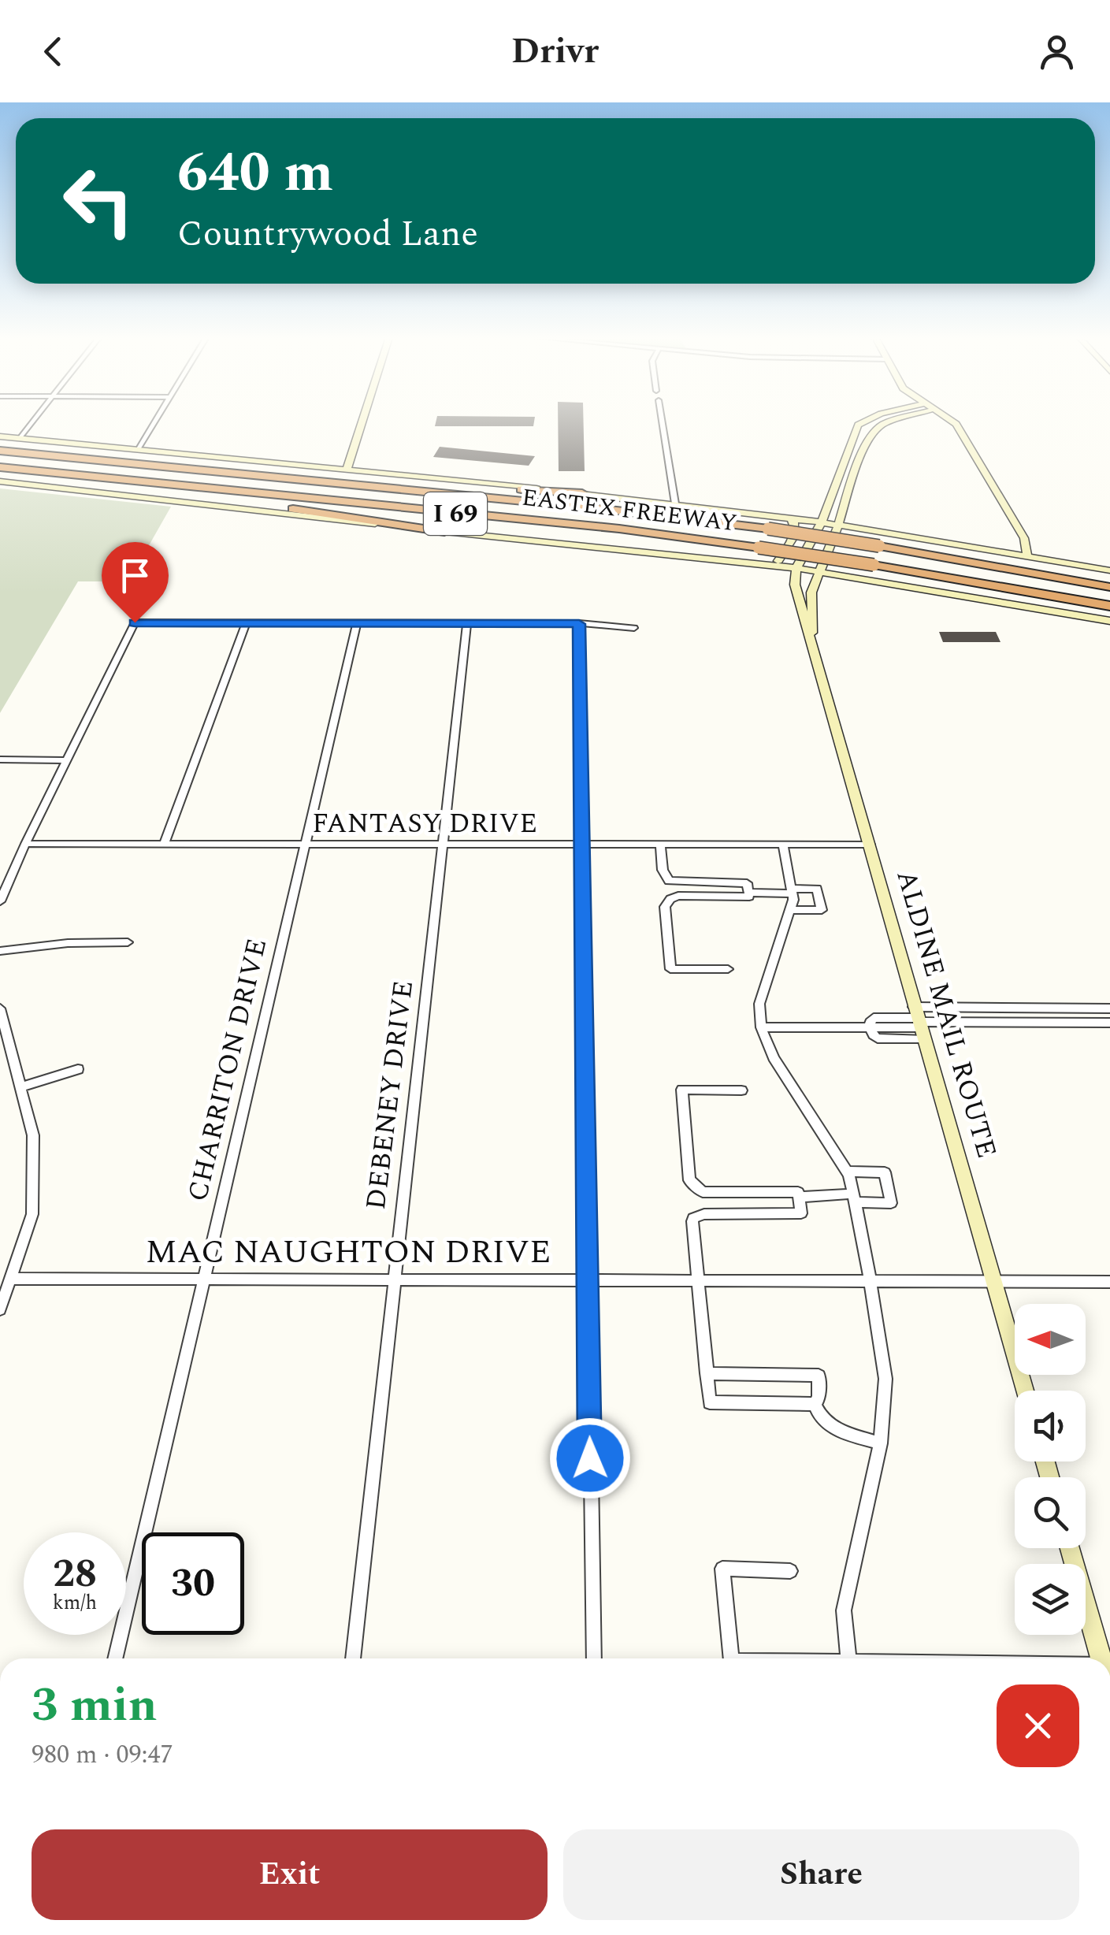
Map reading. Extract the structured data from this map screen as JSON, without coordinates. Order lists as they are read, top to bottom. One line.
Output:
{"streets":{"highway":["EASTEX FREEWAY","I 69"],"main road":["ALDINE MAIL ROUTE"],"street":["FANTASY DRIVE","CHARRITON DRIVE","DEBENEY DRIVE","MAC NAUGHTON DRIVE"]},"crossings":[["EASTEX FREEWAY","I 69"],["FANTASY DRIVE","ALDINE MAIL ROUTE"],["FANTASY DRIVE","CHARRITON DRIVE"],["FANTASY DRIVE","DEBENEY DRIVE"],["ALDINE MAIL ROUTE","MAC NAUGHTON DRIVE"],["CHARRITON DRIVE","MAC NAUGHTON DRIVE"],["DEBENEY DRIVE","MAC NAUGHTON DRIVE"]],"north":"left","page":{"header":"Drivr","turn":["640 m","Countrywood Lane"],"speed":"28 km/h","limit":"30","heading":["3 min","980 m · 09:47"],"buttons":["Exit","Share"]}}
